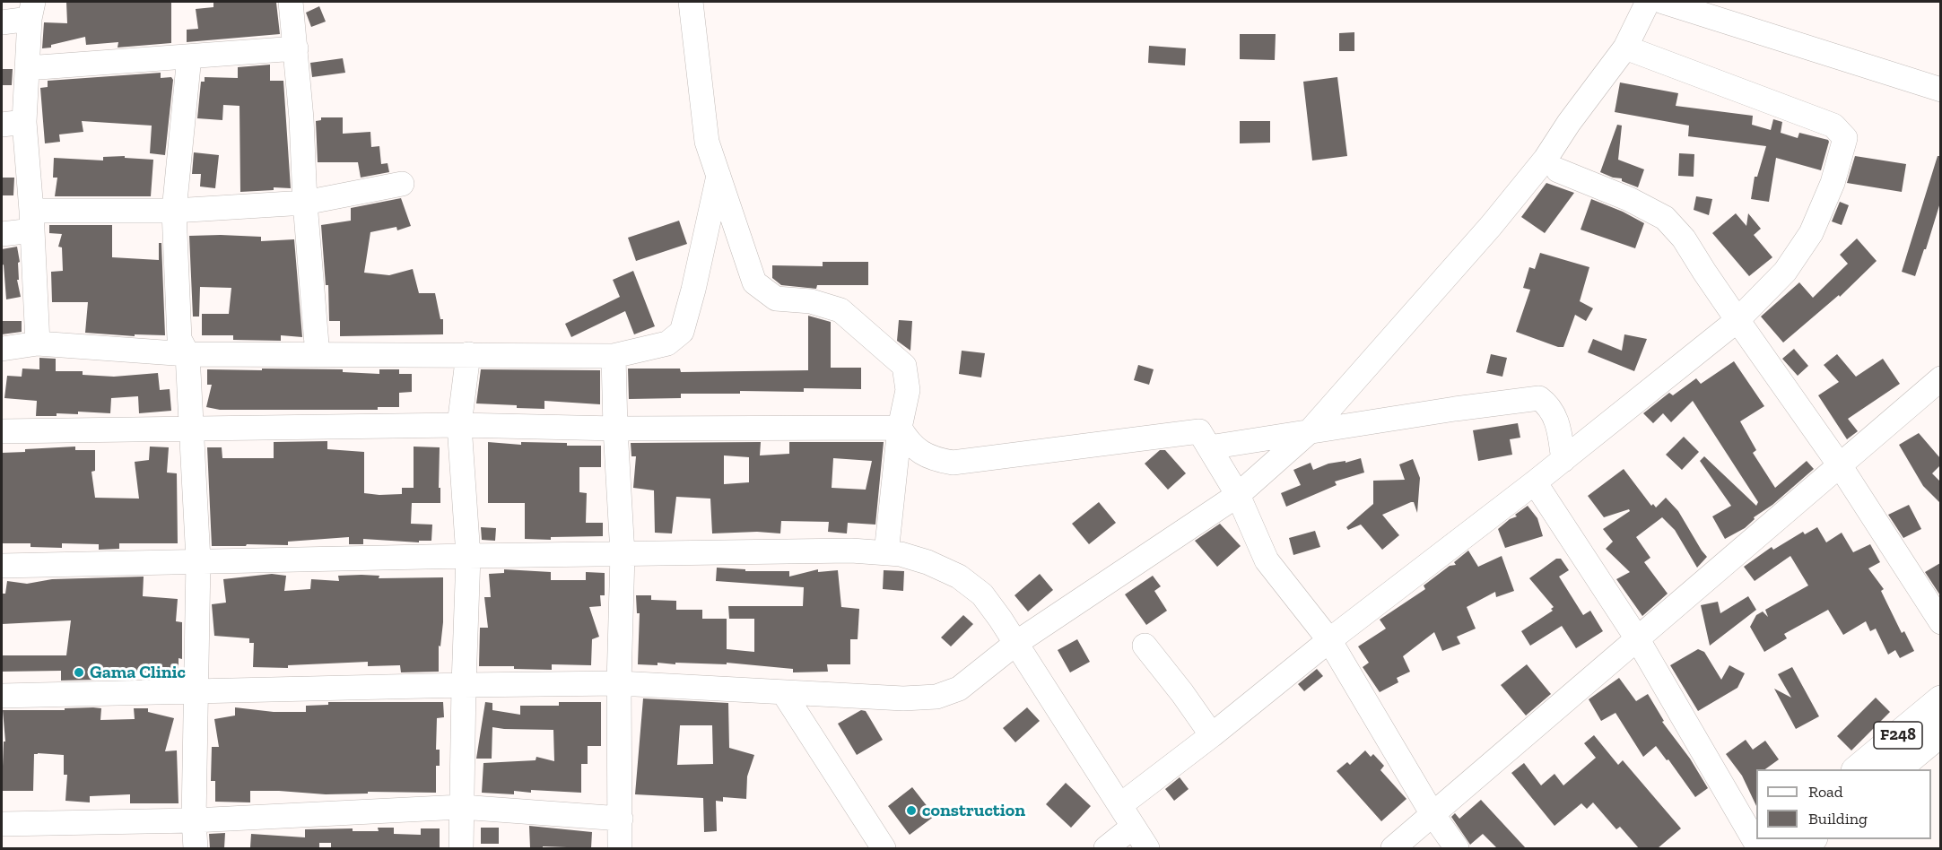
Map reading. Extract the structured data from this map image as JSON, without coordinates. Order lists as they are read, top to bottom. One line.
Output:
{"streets":{"main road":["F248"]},"places":["Gama Clinic","construction"],"legend":["Road","Building"]}
